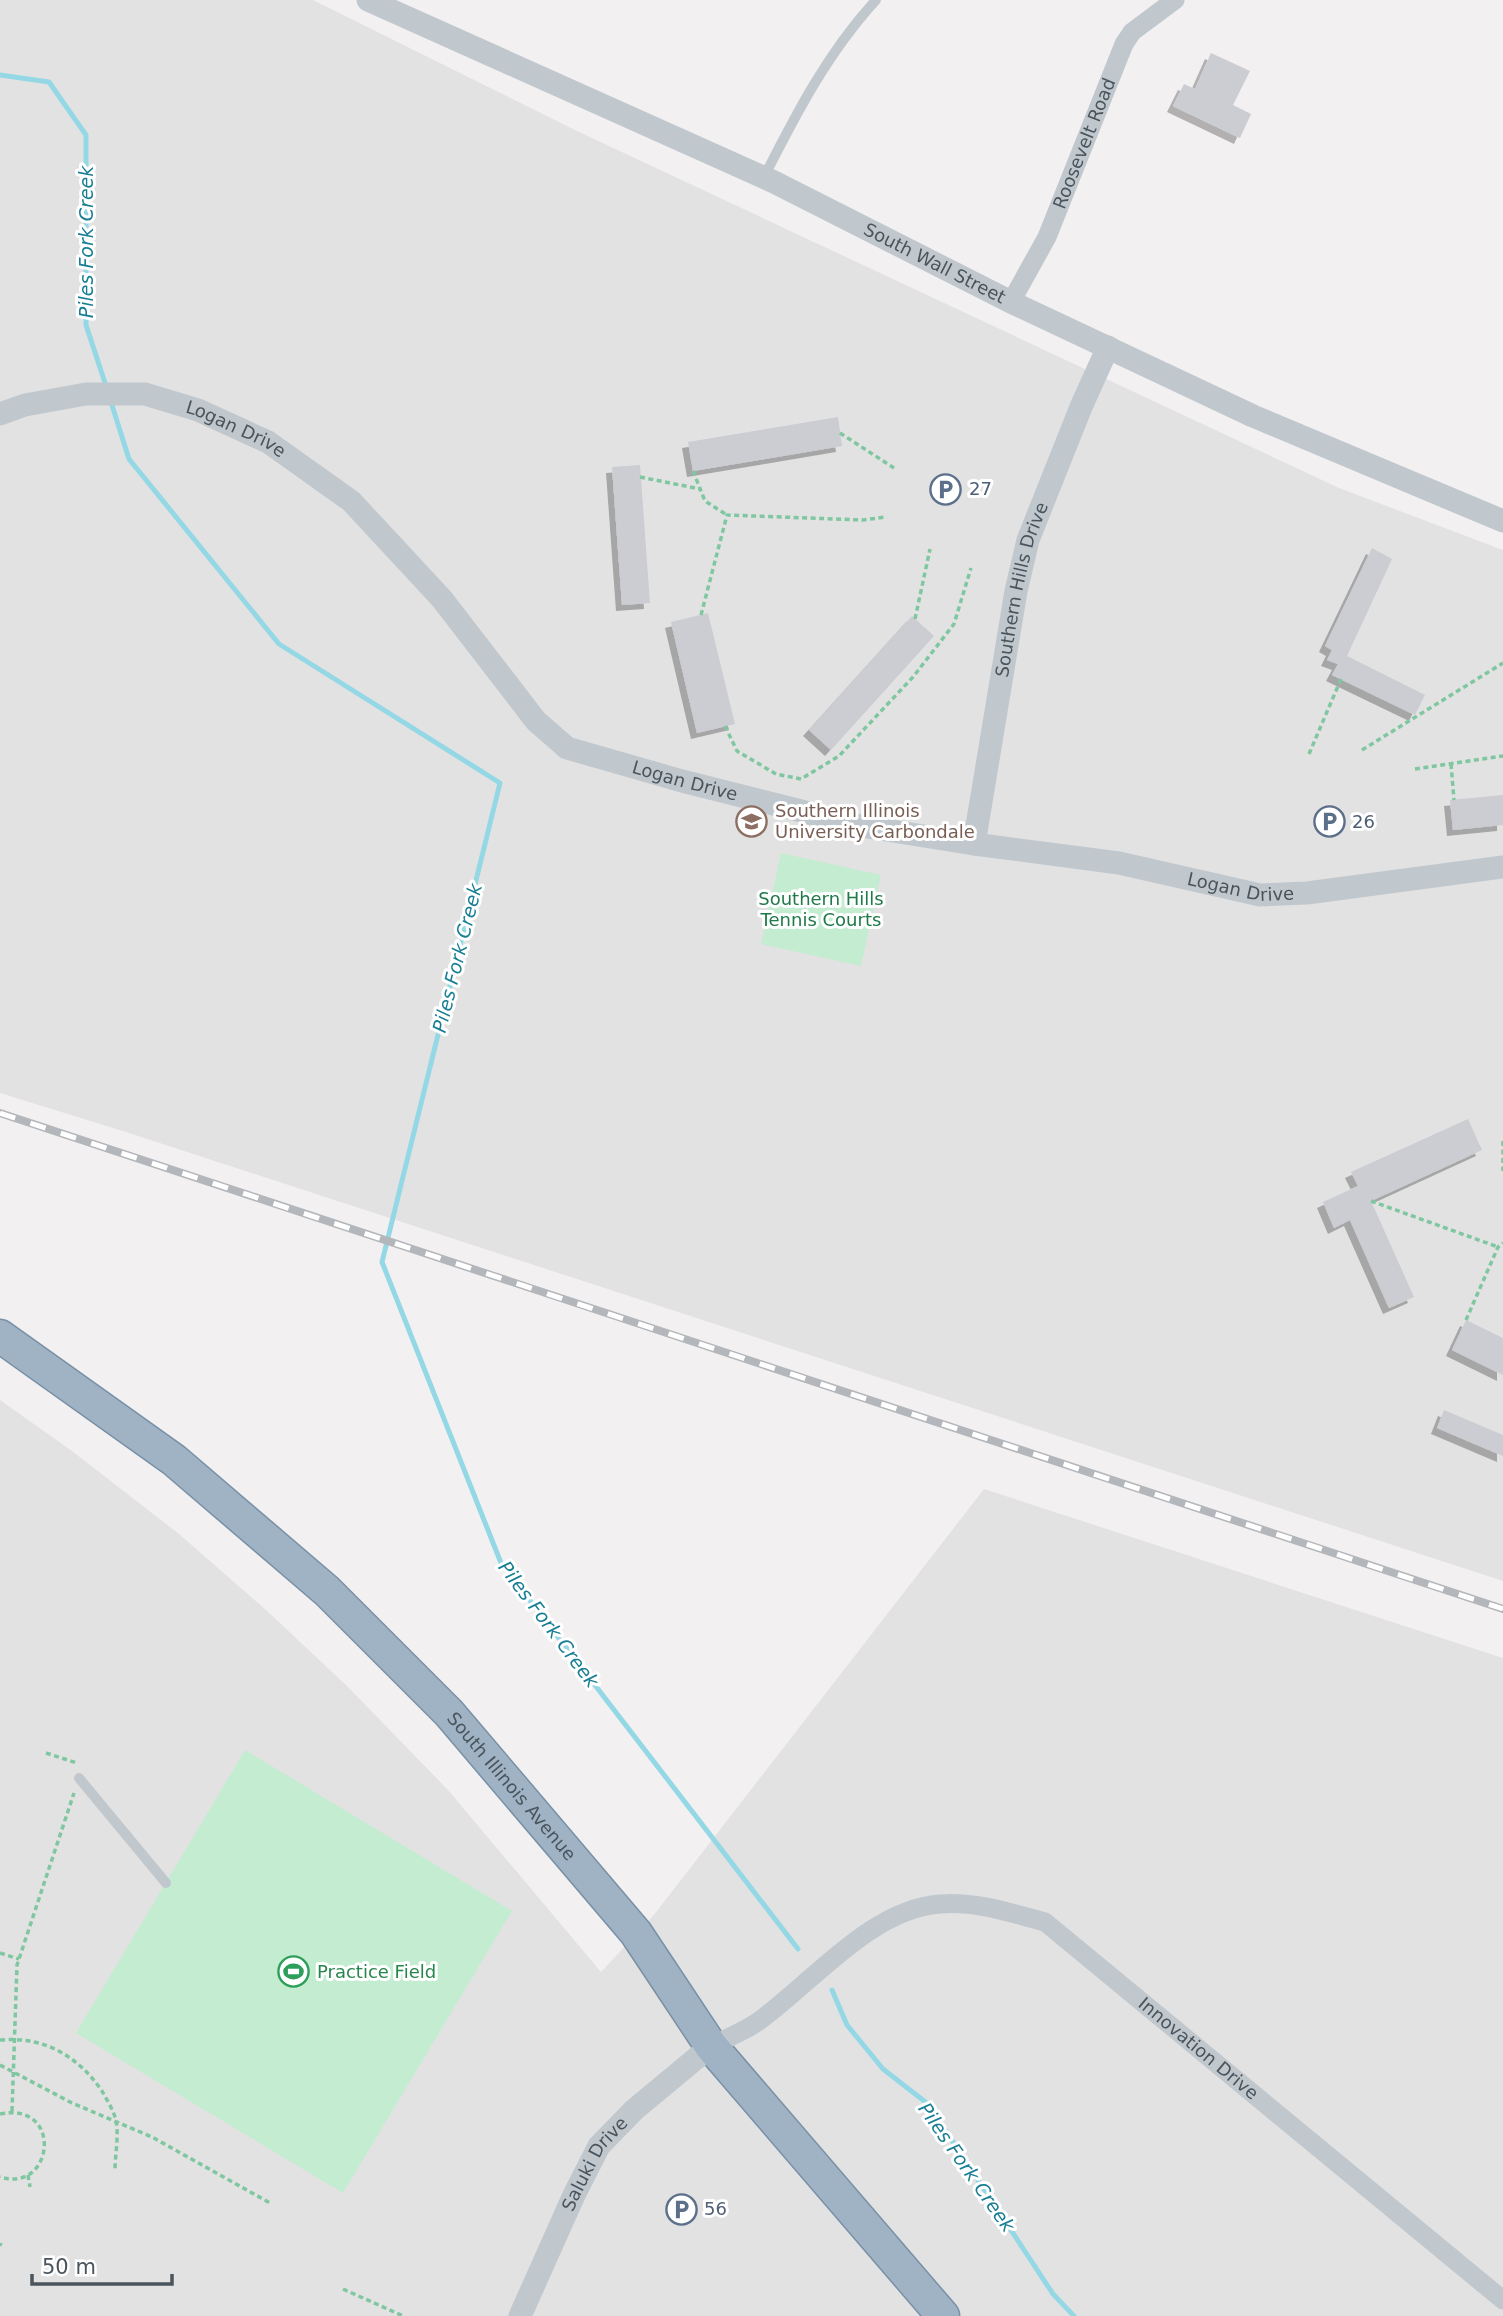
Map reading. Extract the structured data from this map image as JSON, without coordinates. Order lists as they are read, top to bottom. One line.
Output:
{"streets":{"highway":["South Illinois Avenue"],"street":["Roosevelt Road","South Wall Street","Logan Drive","Southern Hills Drive","Innovation Drive","Saluki Drive"]},"crossings":[["Roosevelt Road","South Wall Street"],["South Wall Street","Southern Hills Drive"],["Logan Drive","Southern Hills Drive"],["South Illinois Avenue","Innovation Drive"],["South Illinois Avenue","Saluki Drive"],["Innovation Drive","Saluki Drive"]],"water":["Piles Fork Creek"],"parks":["Southern Hills Tennis Courts"],"places":{"parking":["27","26","56"],"school or university":["Southern Illinois University Carbondale"],"sports":["Practice Field"]},"scale_bar":"50 m"}
